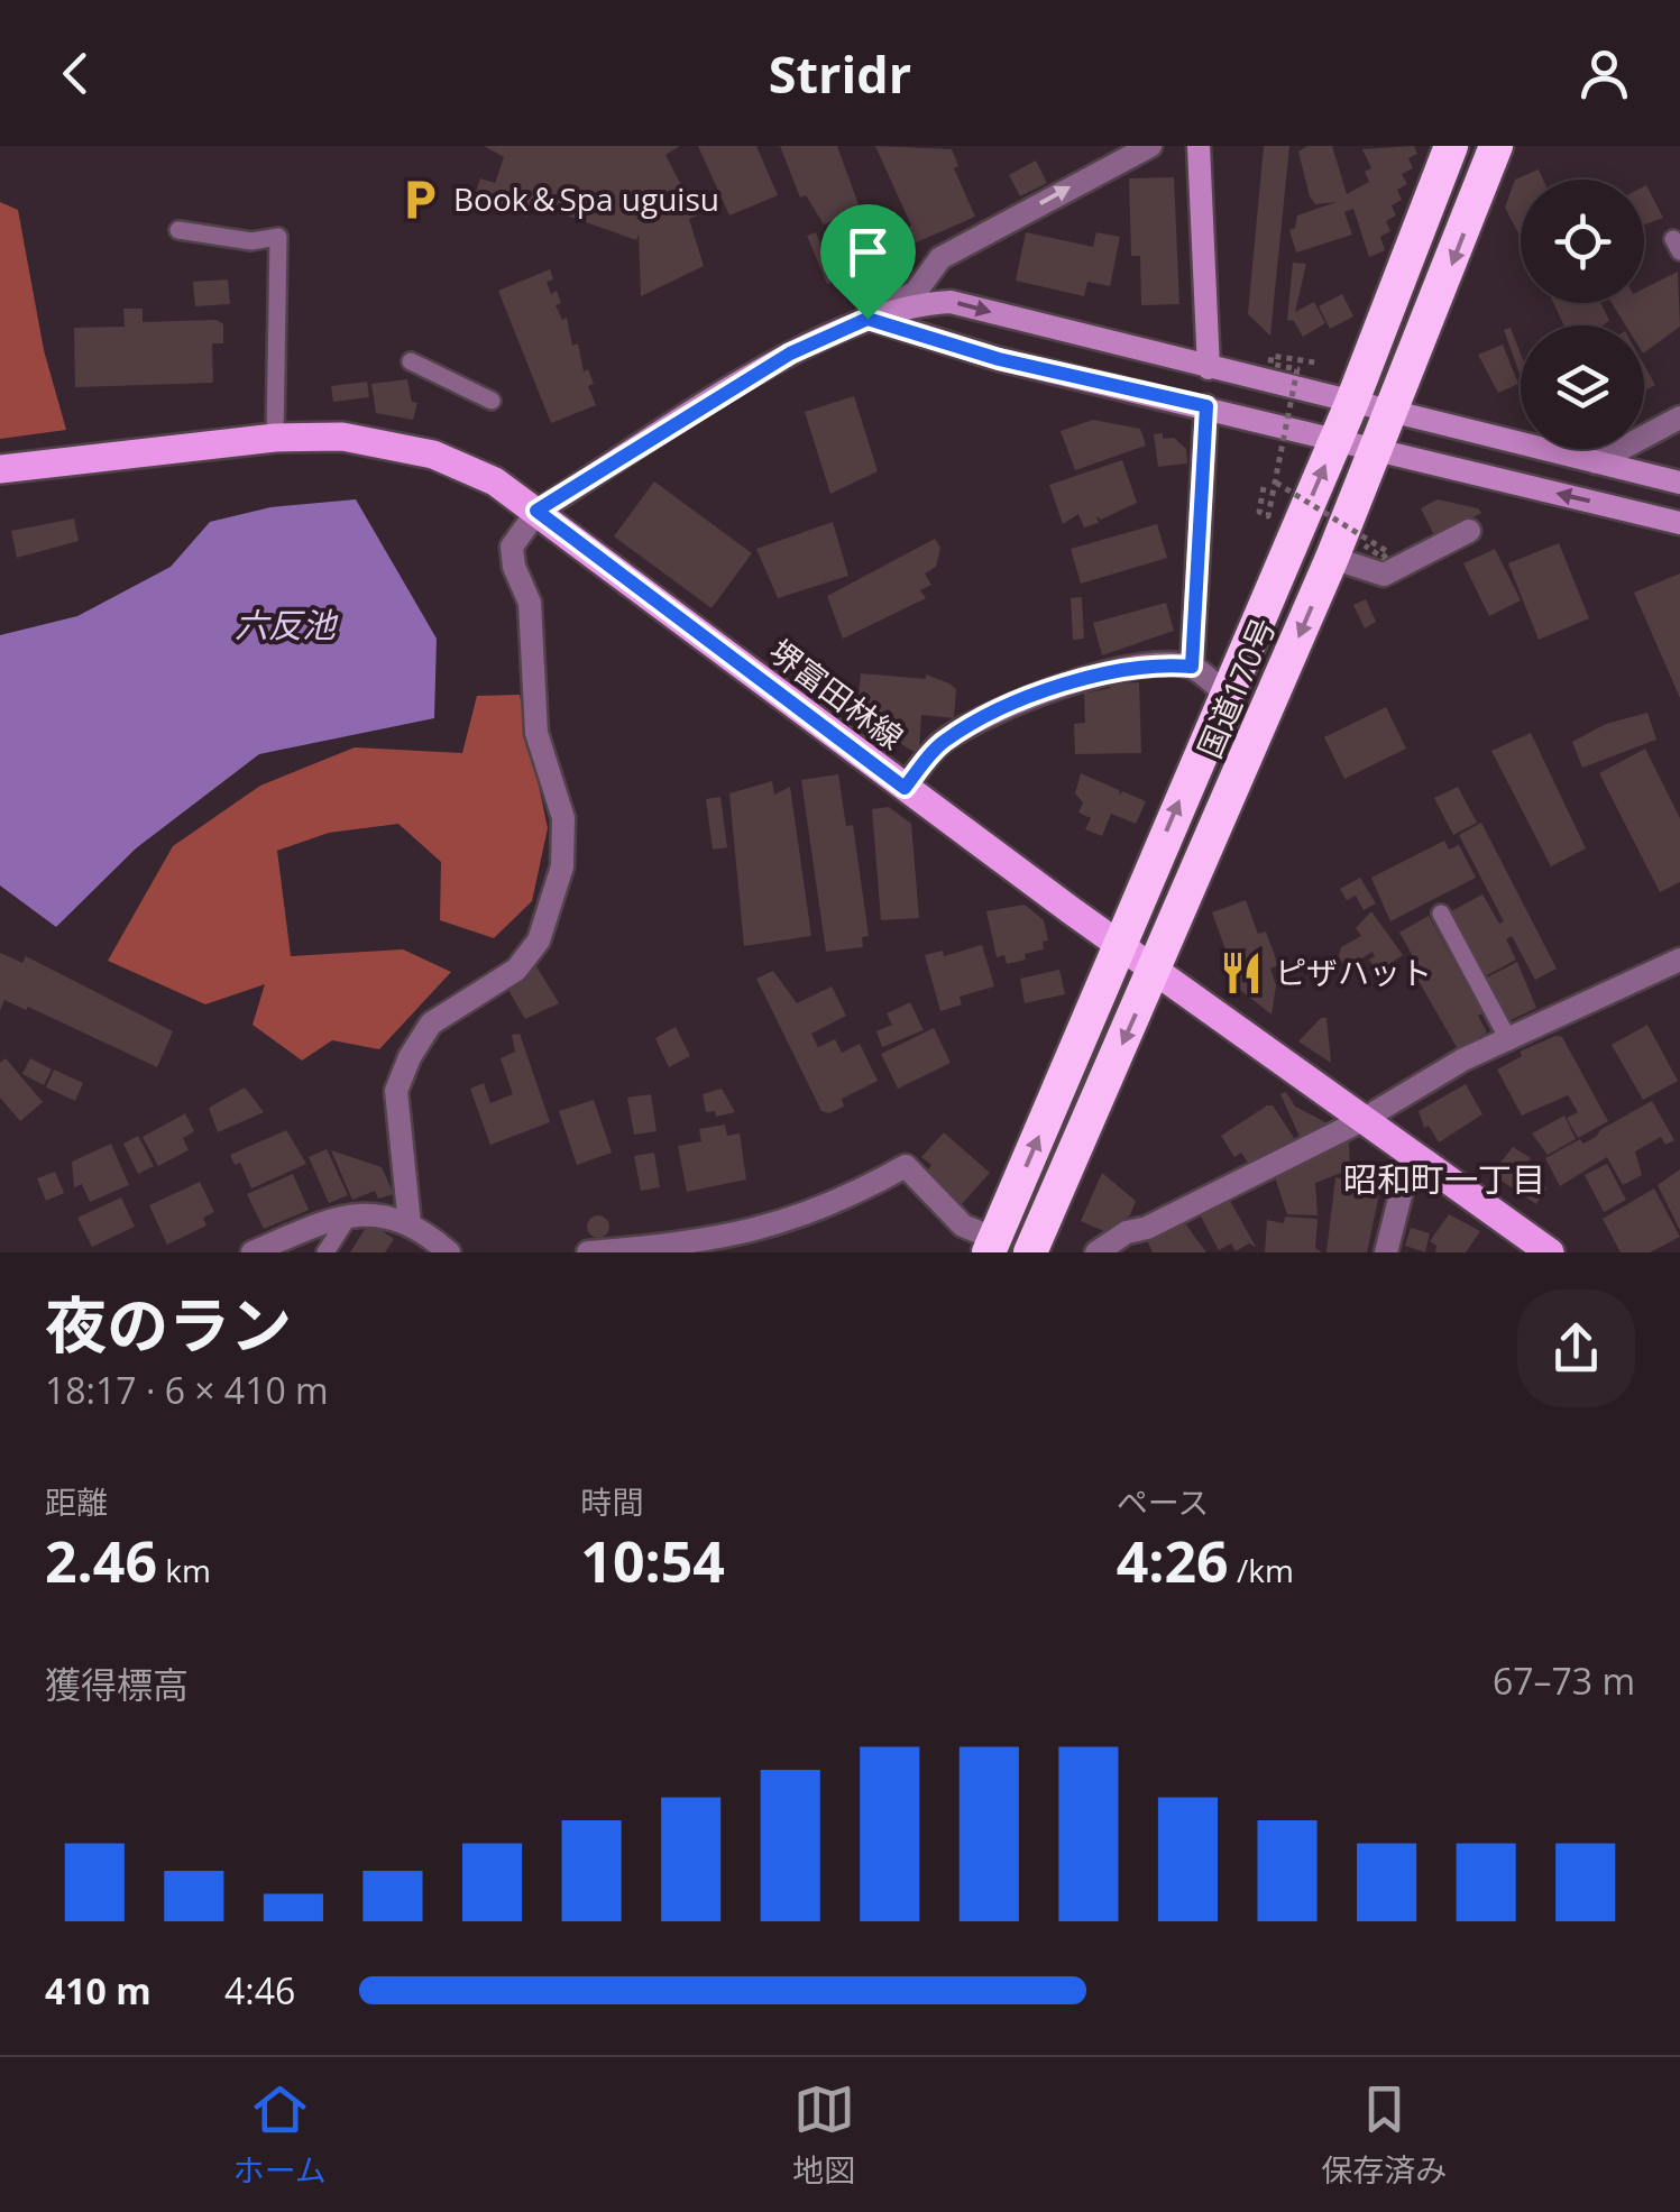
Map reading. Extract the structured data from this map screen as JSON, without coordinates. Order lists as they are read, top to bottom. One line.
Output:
{"streets":{"highway":["国道170号"],"main road":["堺富田林線"]},"crossings":[["国道170号","堺富田林線"]],"districts":["昭和町一丁目"],"water":["六反池"],"places":{"parking":["Book＆Spa uguisu"],"restaurant":["ピザハット"]},"page":{"header":"Stridr","heading":["夜のラン","18:17 · 6 × 410 m"],"stats":[["距離","2.46 km"],["時間","10:54"],["ペース","4:26 /km"]],"chart":["獲得標高","67–73 m"],"list":[{"name":"410 m","note":"4:46"}],"tabs":["ホーム","地図","保存済み"]}}
